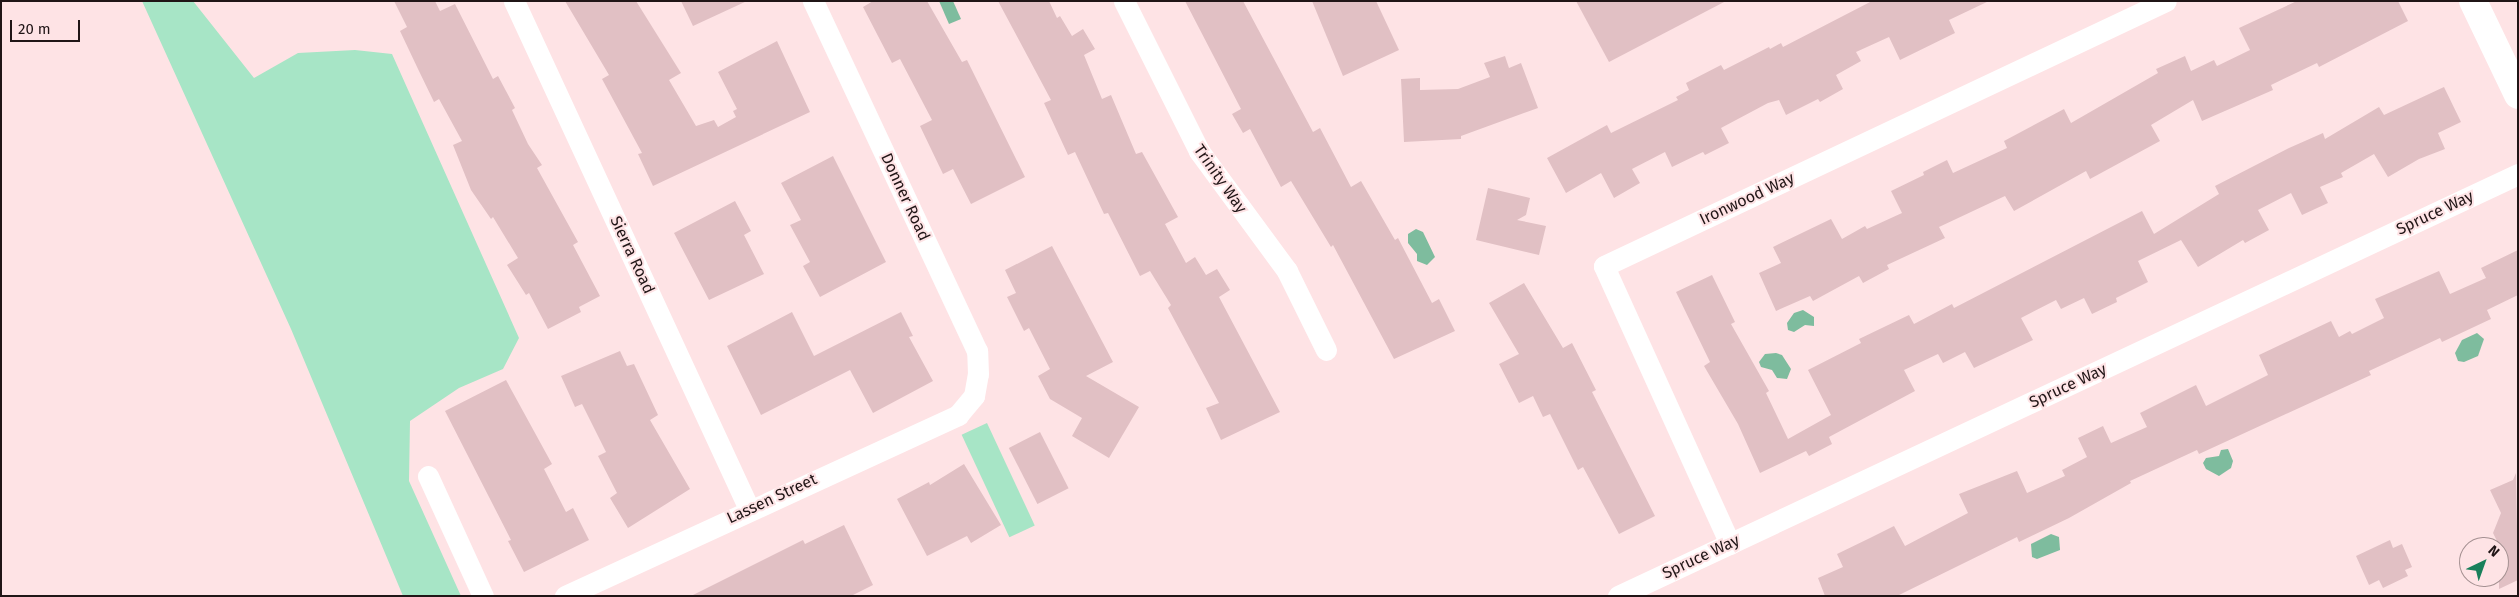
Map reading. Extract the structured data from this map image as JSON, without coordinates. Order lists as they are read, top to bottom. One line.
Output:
{"streets":{"street":["Trinity Way","Donner Road","Ironwood Way","Spruce Way","Sierra Road","Lassen Street"]},"crossings":[["Donner Road","Lassen Street"],["Ironwood Way","Spruce Way"],["Sierra Road","Lassen Street"]],"scale_bar":"20 m","north":"top right"}
